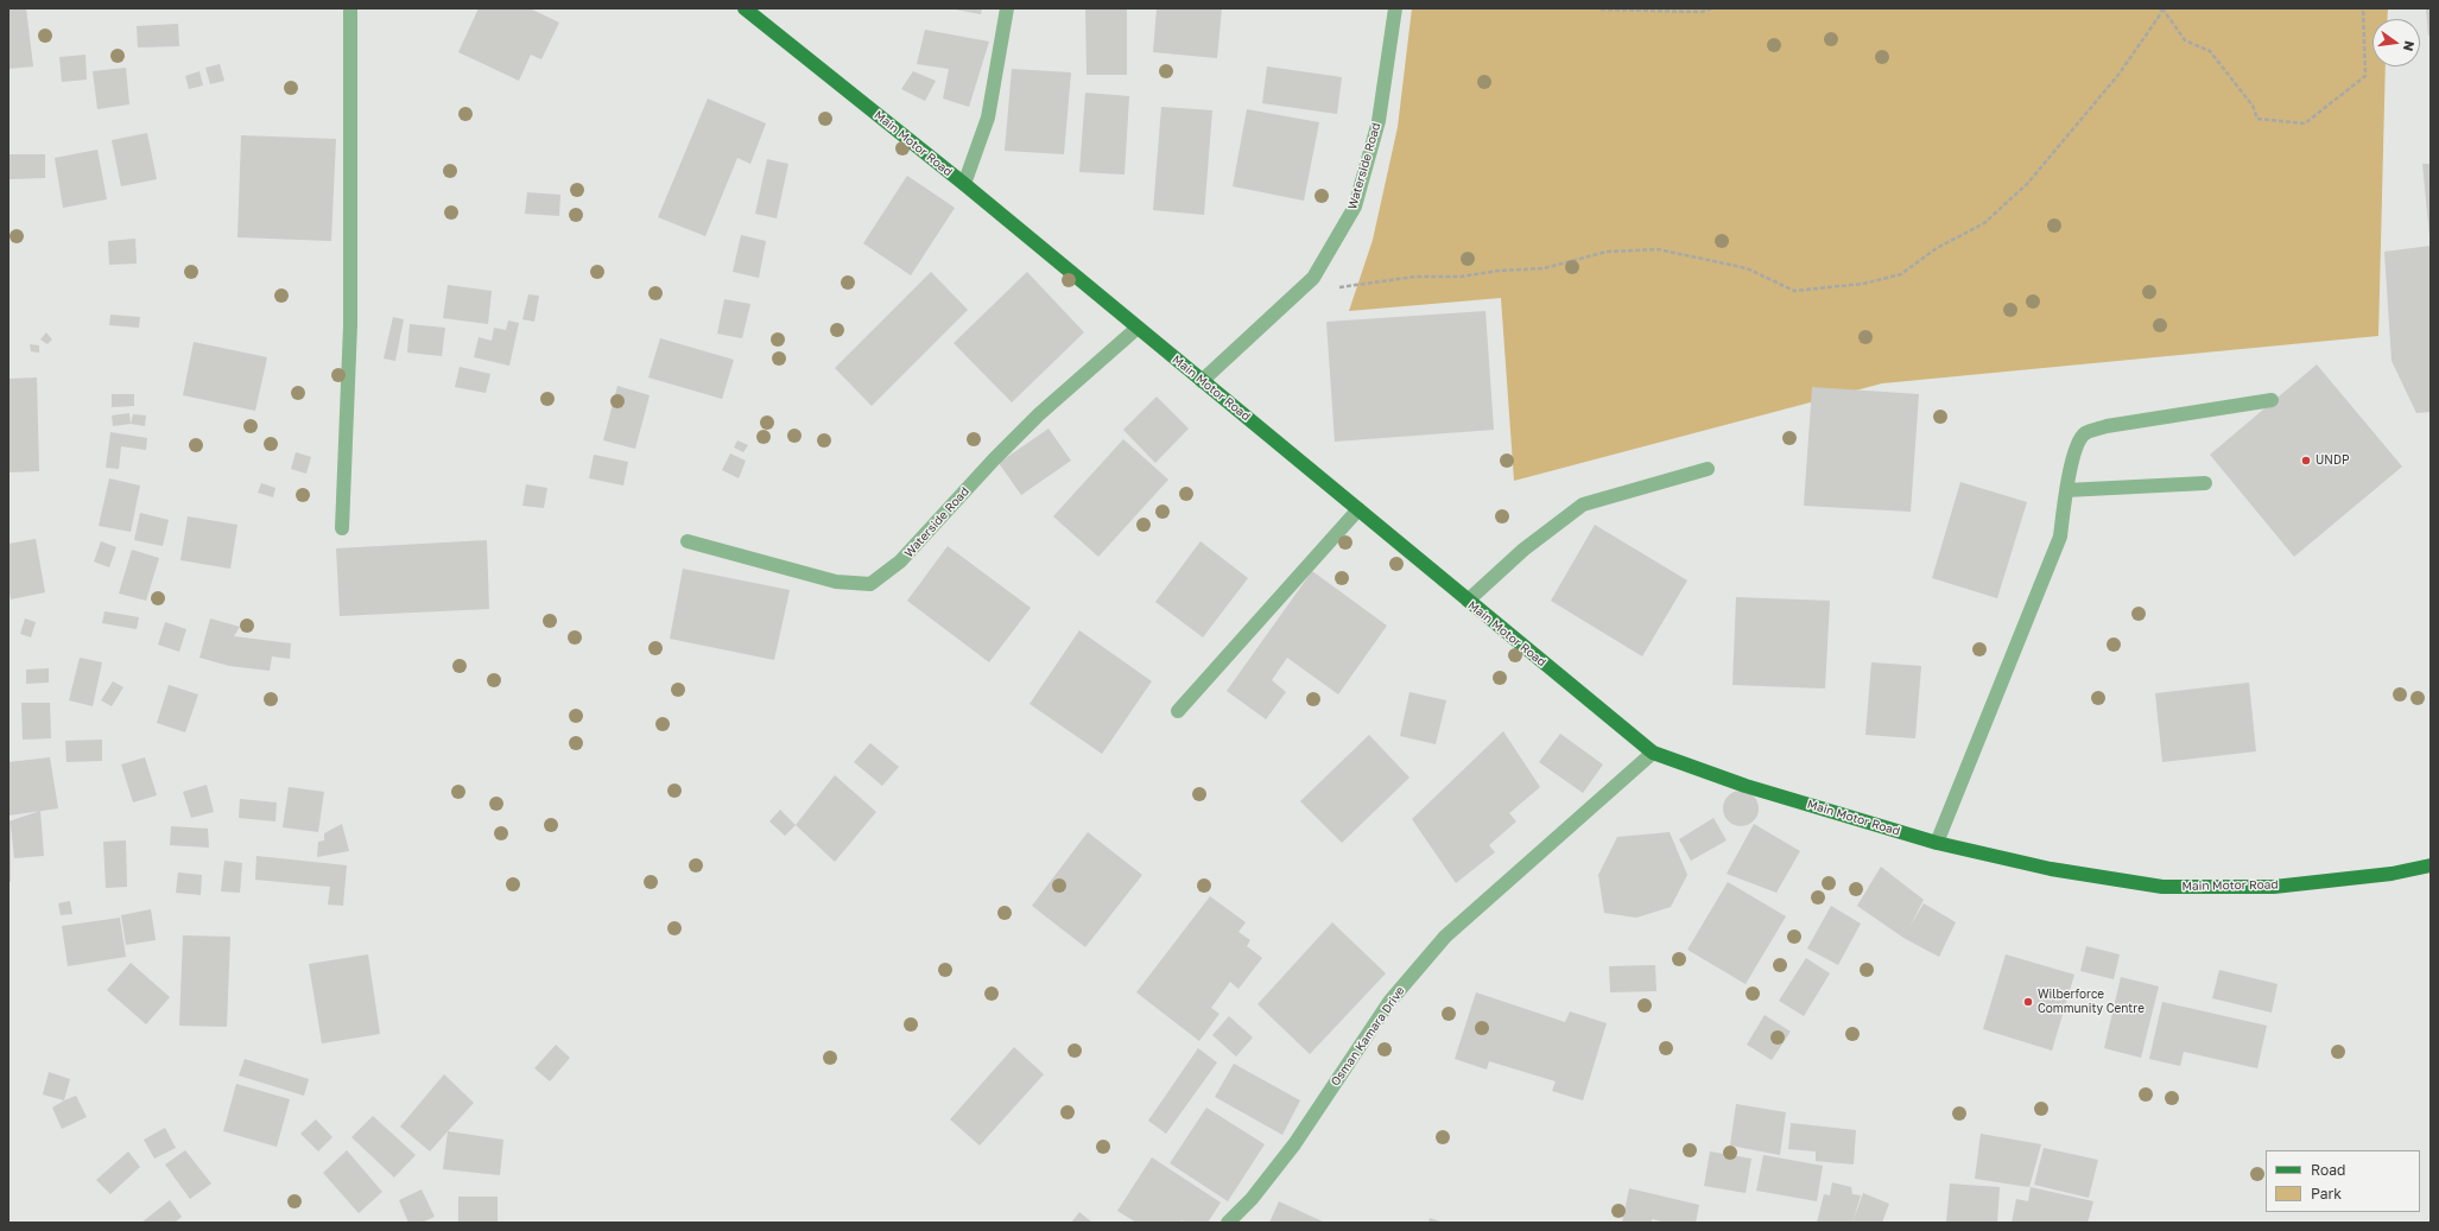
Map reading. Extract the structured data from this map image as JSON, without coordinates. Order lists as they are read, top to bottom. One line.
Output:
{"streets":{"main road":["Main Motor Road"],"street":["Waterside Road","Osman Kamara Drive"]},"crossings":[["Main Motor Road","Waterside Road"],["Main Motor Road","Osman Kamara Drive"]],"places":["UNDP","Wilberforce Community Centre"],"legend":["Road","Park"],"north":"right"}
